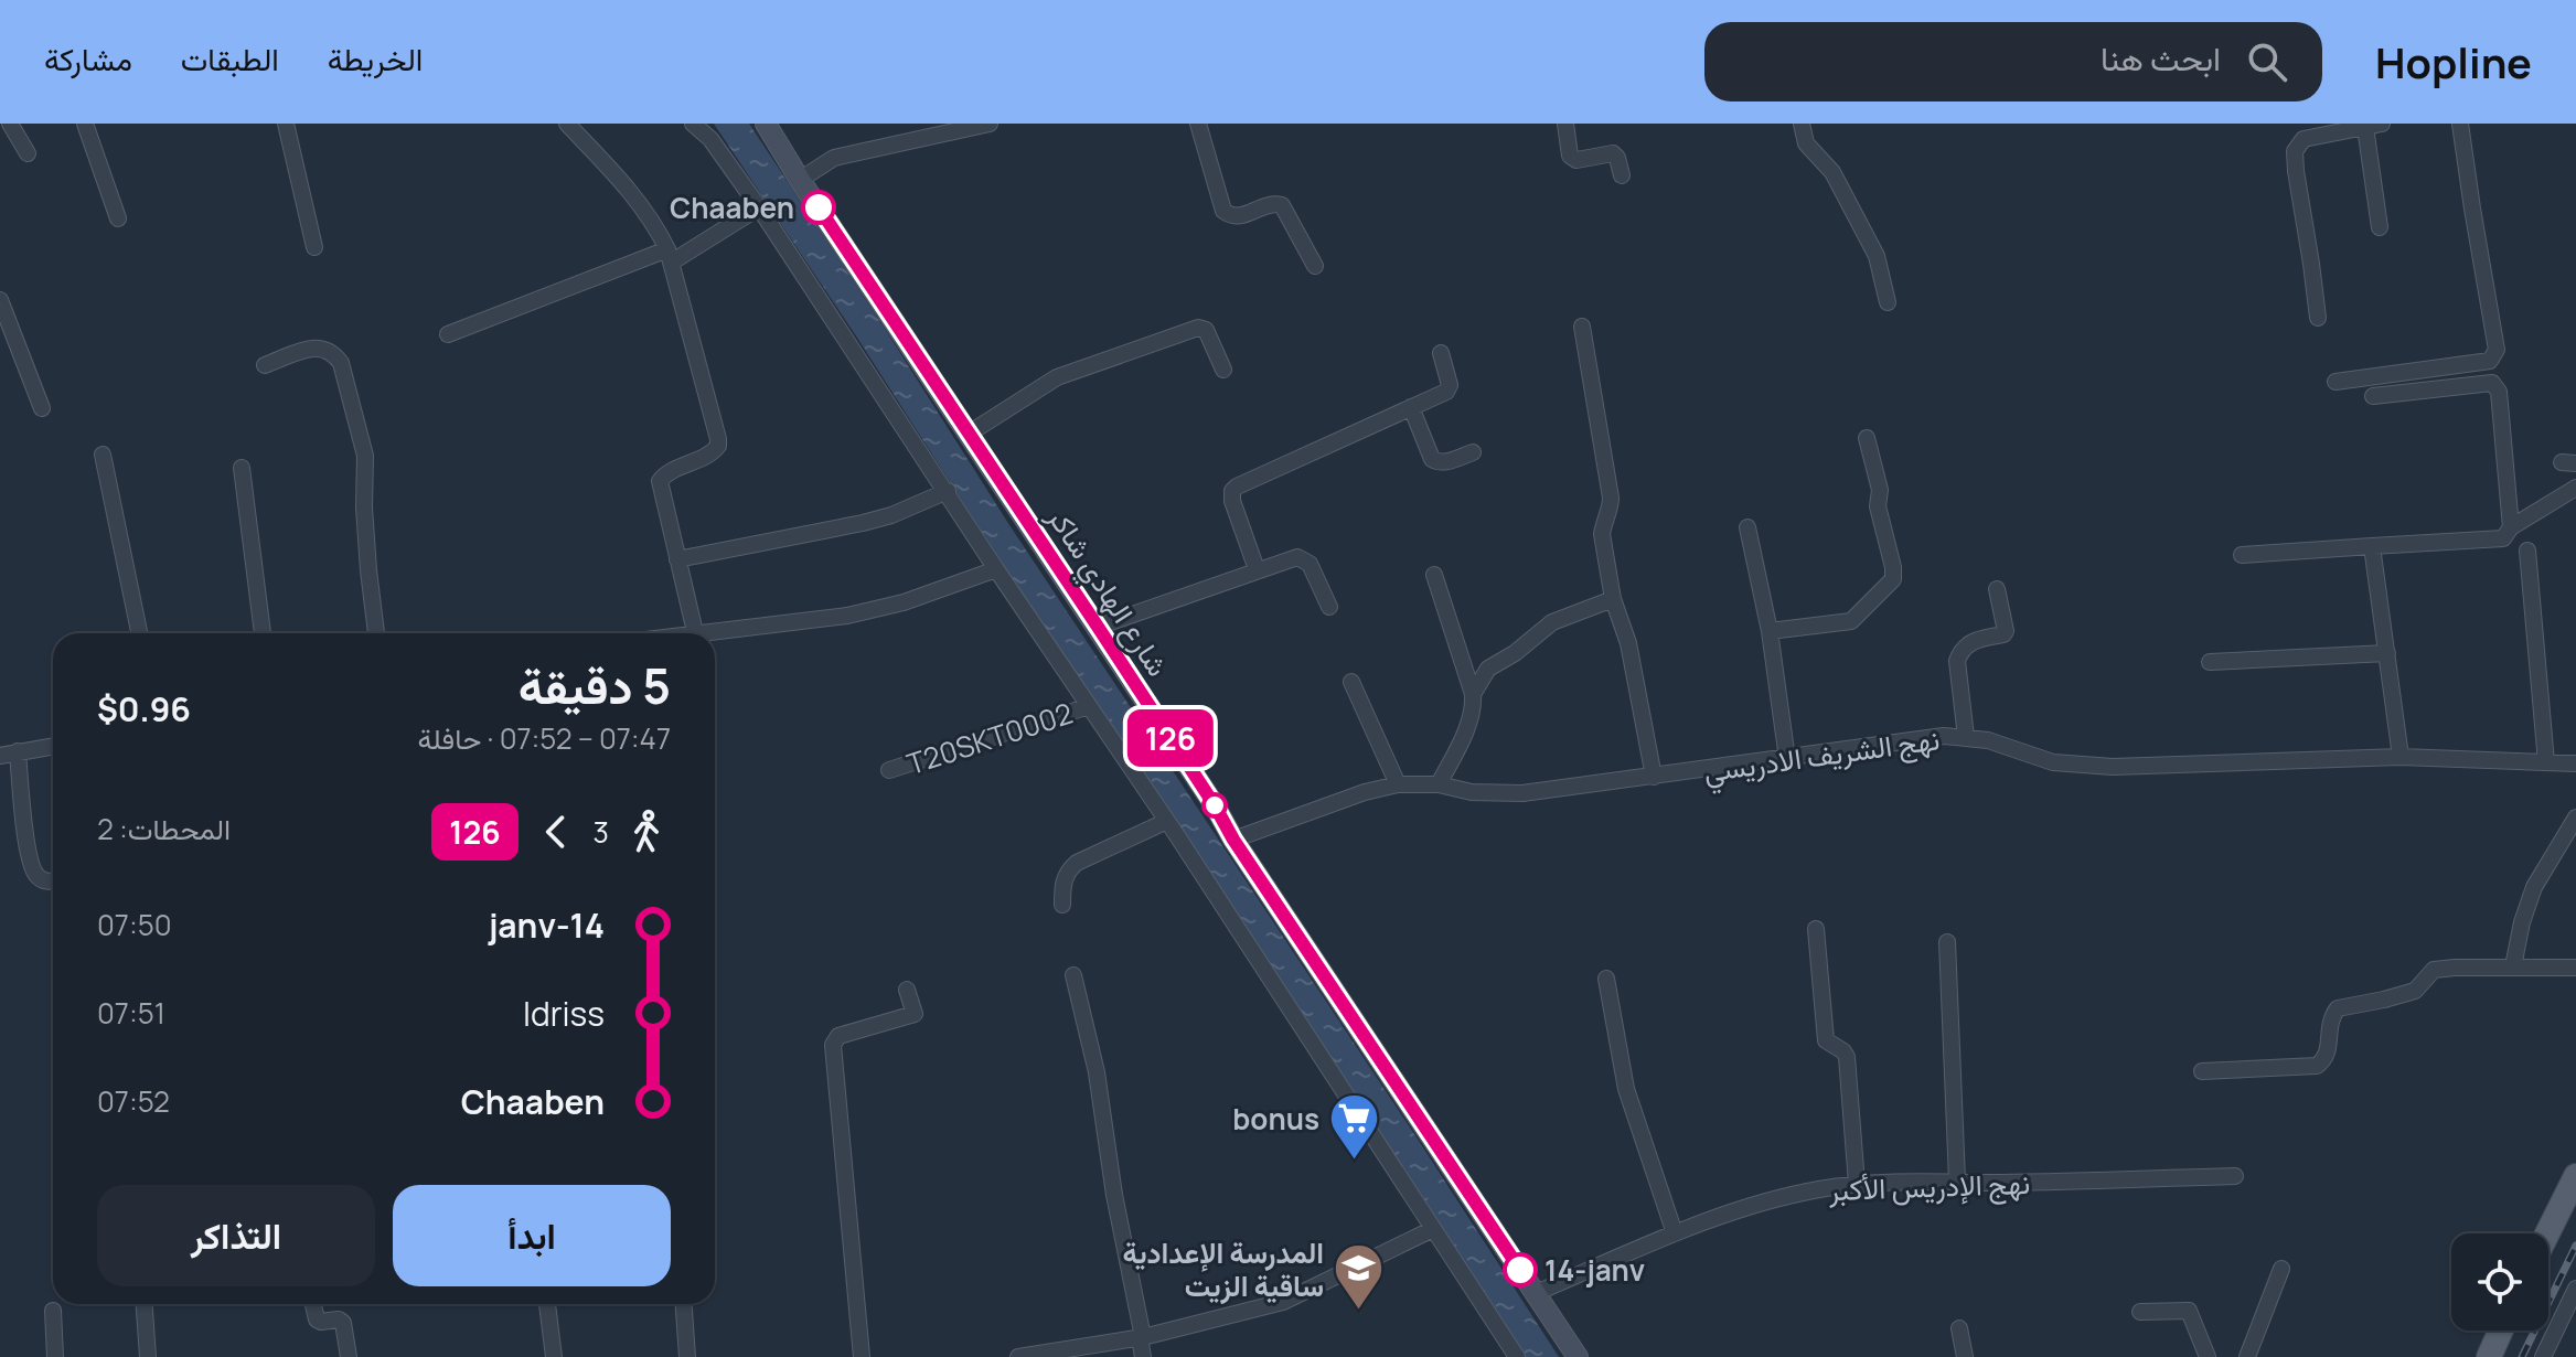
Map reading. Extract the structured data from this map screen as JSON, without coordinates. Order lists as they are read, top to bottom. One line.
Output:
{"streets":{"main road":["شارع الهادي شاكر"],"street":["T20SKT0002","نهج الشريف الادريسي","نهج الإدريس الأكبر"]},"crossings":[["شارع الهادي شاكر","نهج الشريف الادريسي"],["شارع الهادي شاكر","نهج الإدريس الأكبر"]],"places":{"other":["Chaaben","14-janv"],"supermarket":["bonus"],"school or university":["المدرسة الإعدادية ساقية الزيت"]},"lines":["bus line 126"],"page":{"header":"Hopline","search":"ابحث هنا","nav":["الخريطة","الطبقات","مشاركة"],"on_map":"126","heading":["5 دقيقة","07:47 – 07:52 · حافلة","$0.96"],"legs":["3","126","المحطات: 2"],"list":[{"name":"14-janv","value":"07:50"},{"name":"Idriss","value":"07:51"},{"name":"Chaaben","value":"07:52"}],"buttons":["ابدأ","التذاكر"]}}
